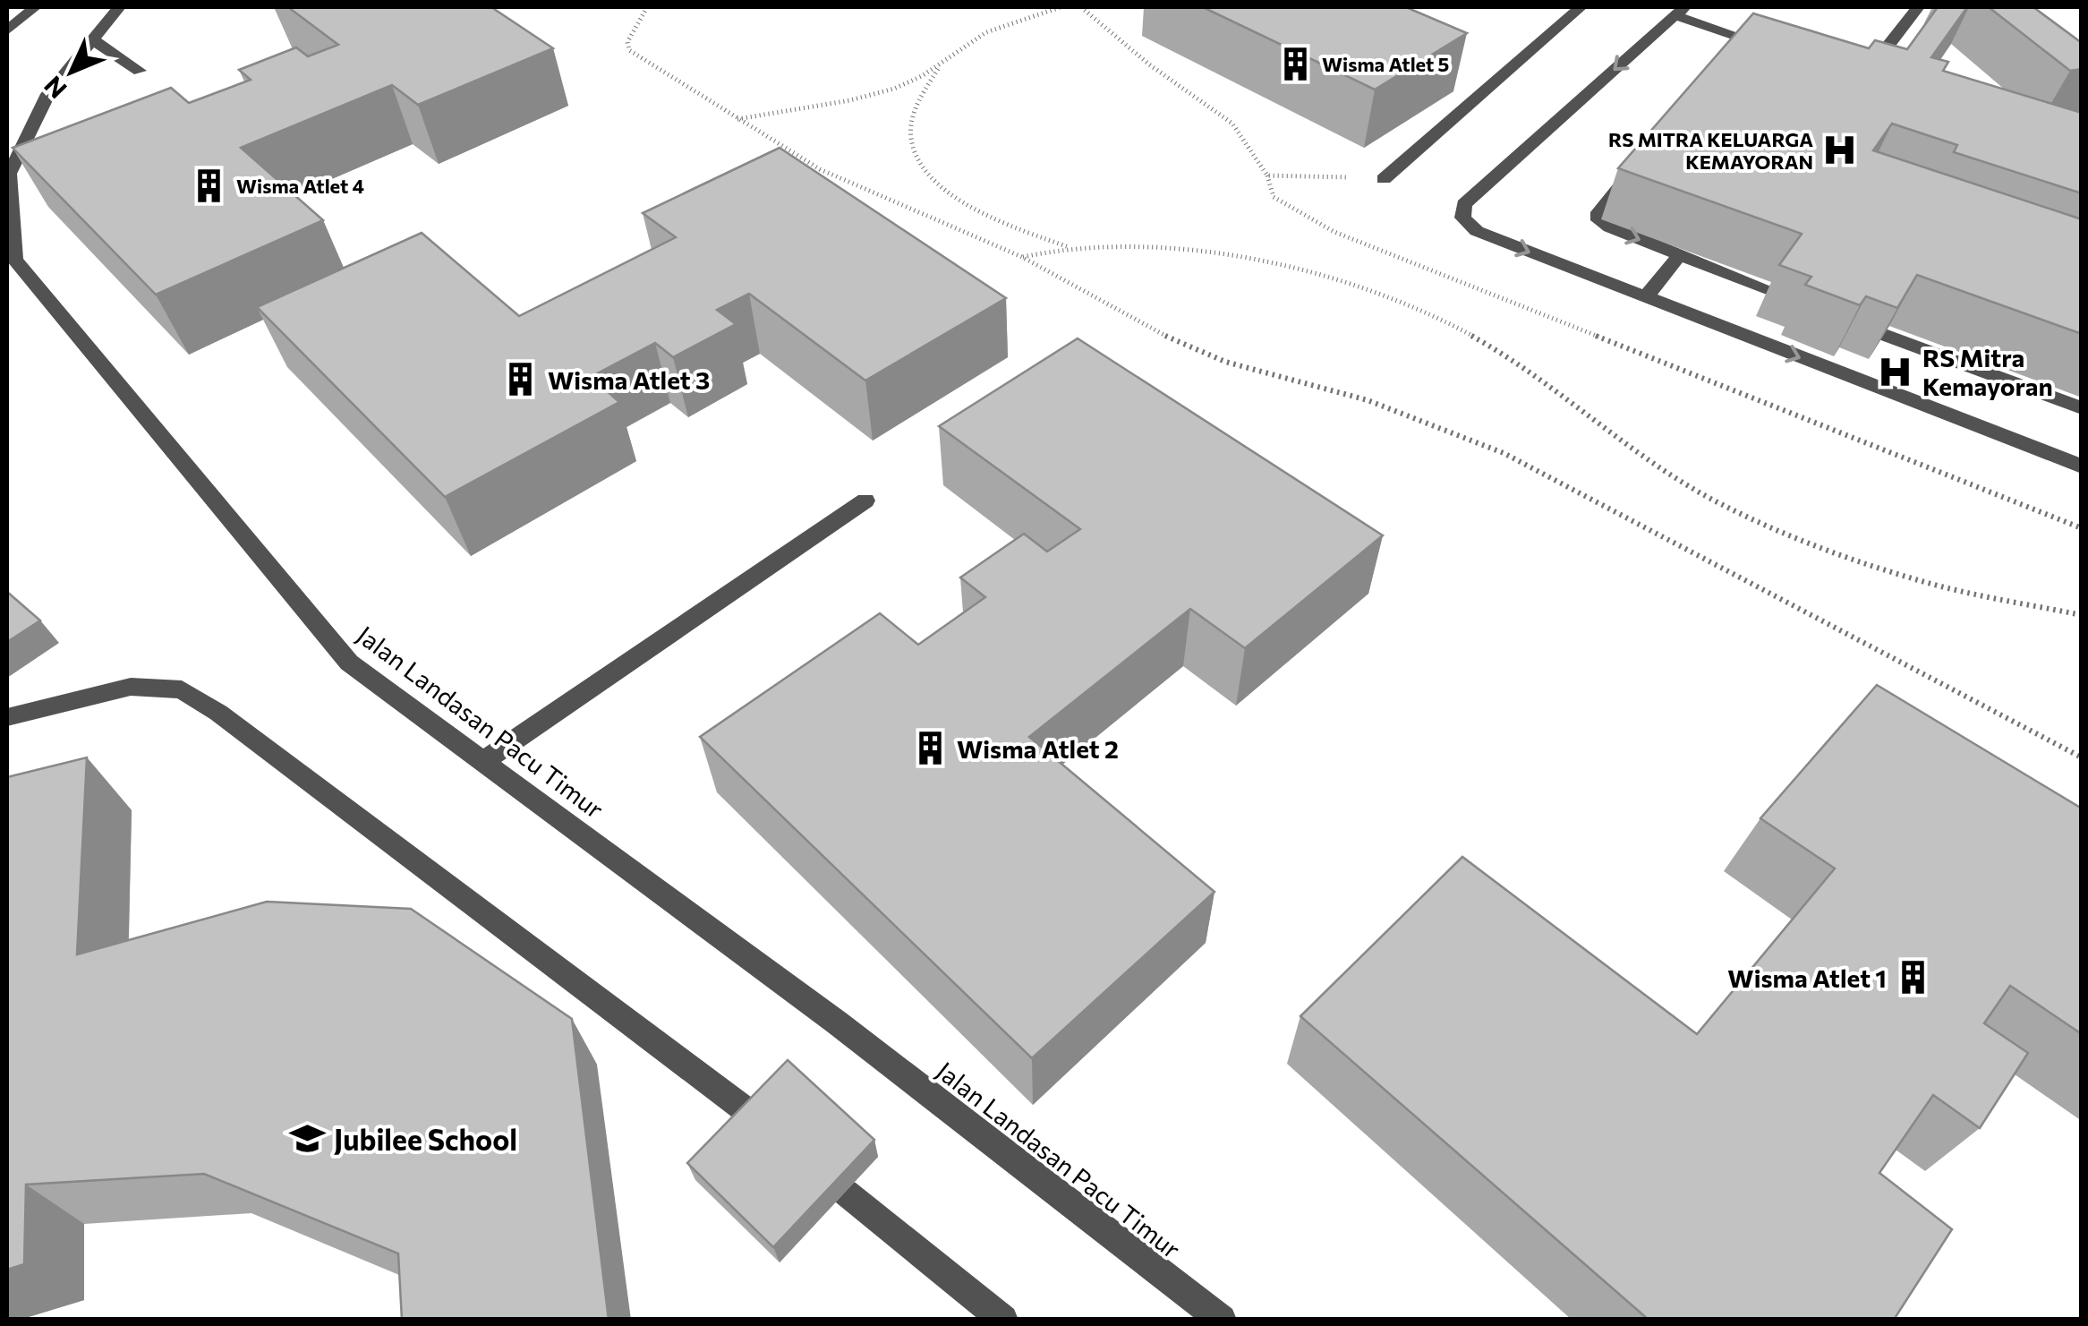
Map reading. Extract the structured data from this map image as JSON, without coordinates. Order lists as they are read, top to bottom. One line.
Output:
{"streets":{"street":["Jalan Landasan Pacu Timur"]},"places":{"building":["Wisma Atlet 5","Wisma Atlet 4","Wisma Atlet 3","Wisma Atlet 2","Wisma Atlet 1"],"hospital":["RS MITRA KELUARGA KEMAYORAN","RS Mitra Kemayoran"],"school or university":["Jubilee School"]},"north":"bottom left"}
